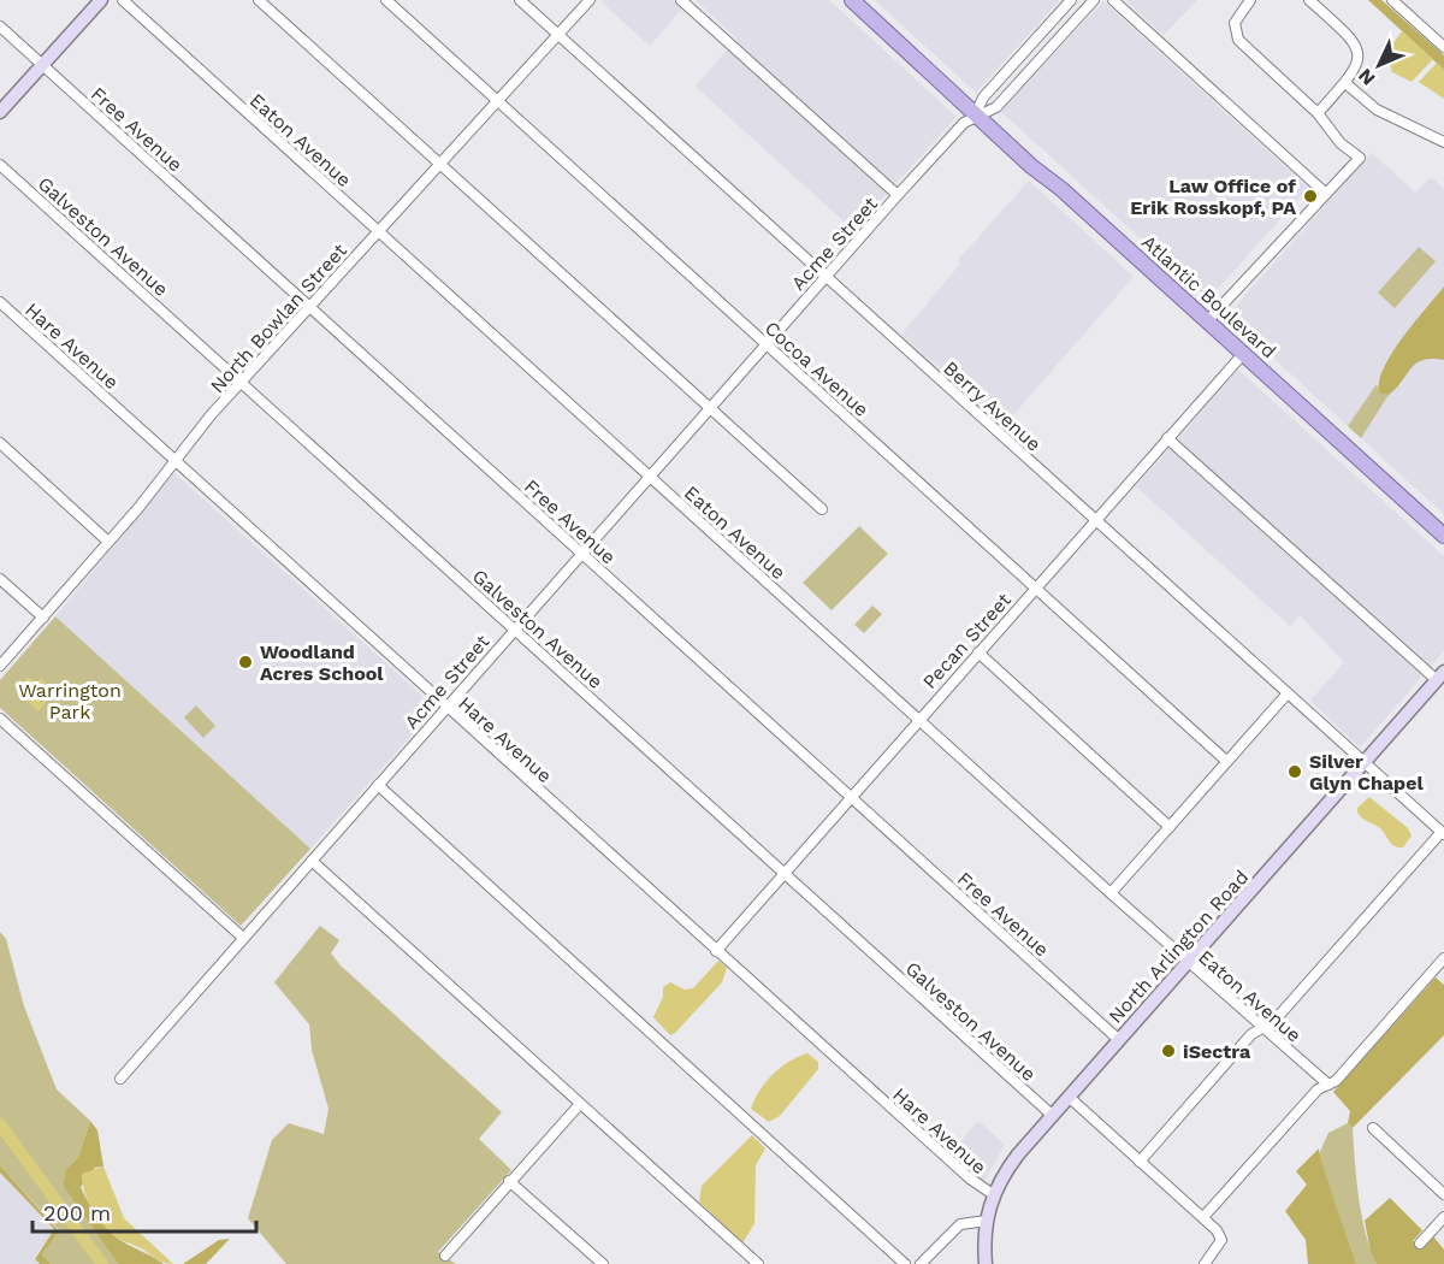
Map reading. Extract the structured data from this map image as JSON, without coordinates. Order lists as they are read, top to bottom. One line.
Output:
{"streets":{"main road":["Atlantic Boulevard","North Arlington Road"],"street":["Free Avenue","Eaton Avenue","Galveston Avenue","Acme Street","North Bowlan Street","Hare Avenue","Cocoa Avenue","Berry Avenue","Pecan Street"]},"crossings":[["Free Avenue","Acme Street"],["Free Avenue","North Bowlan Street"],["Free Avenue","Pecan Street"],["Free Avenue","North Arlington Road"],["Eaton Avenue","Acme Street"],["Eaton Avenue","North Bowlan Street"],["Eaton Avenue","Pecan Street"],["Eaton Avenue","North Arlington Road"],["Galveston Avenue","Acme Street"],["Galveston Avenue","North Bowlan Street"],["Galveston Avenue","Pecan Street"],["Galveston Avenue","North Arlington Road"],["Acme Street","Atlantic Boulevard"],["Acme Street","Hare Avenue"],["Acme Street","Cocoa Avenue"],["Acme Street","Berry Avenue"],["Atlantic Boulevard","Pecan Street"],["North Bowlan Street","Hare Avenue"],["North Bowlan Street","Cocoa Avenue"],["North Bowlan Street","Berry Avenue"],["Hare Avenue","Pecan Street"],["Hare Avenue","North Arlington Road"],["Cocoa Avenue","Pecan Street"],["Berry Avenue","Pecan Street"],["Berry Avenue","North Arlington Road"]],"parks":["Warrington Park"],"places":["Law Office of Erik Rosskopf, PA","Woodland Acres School","Silver Glyn Chapel","iSectra"],"scale_bar":"200 m","north":"bottom left"}
